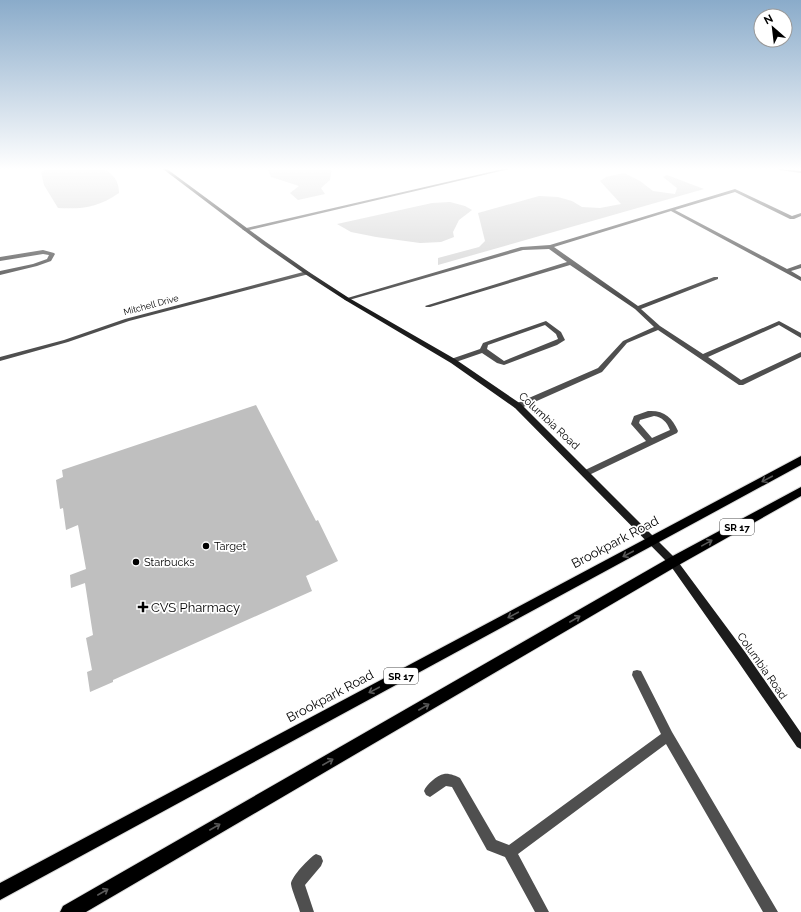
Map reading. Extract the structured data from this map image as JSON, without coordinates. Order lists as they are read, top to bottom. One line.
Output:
{"streets":{"main road":["SR 17","Brookpark Road"],"street":["Mitchell Drive","Columbia Road"]},"crossings":[["Mitchell Drive","Columbia Road"],["Columbia Road","SR 17"],["Columbia Road","Brookpark Road"]],"places":{"other":["Target","Starbucks"],"health":["CVS Pharmacy"]},"north":"top left"}
